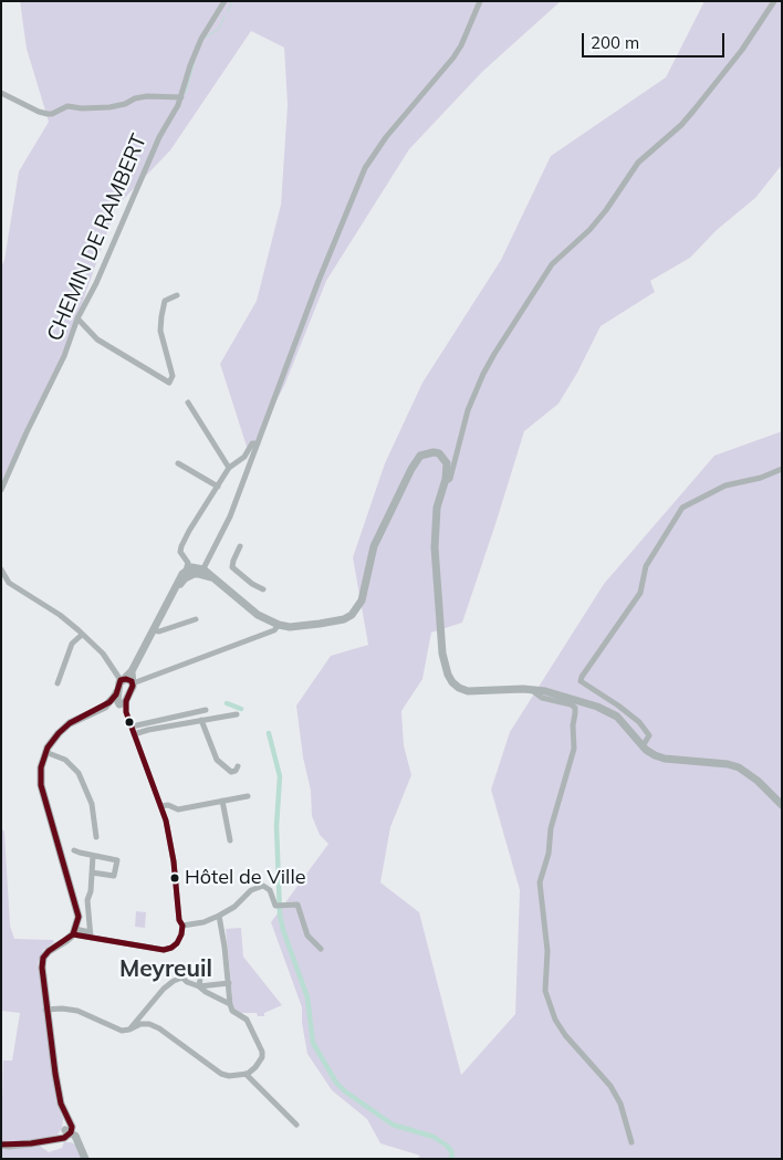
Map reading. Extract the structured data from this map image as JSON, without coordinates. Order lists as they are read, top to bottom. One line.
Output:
{"streets":{"street":["CHEMIN DE RAMBERT"]},"districts":["Meyreuil"],"places":["Hôtel de Ville"],"scale_bar":"200 m"}
